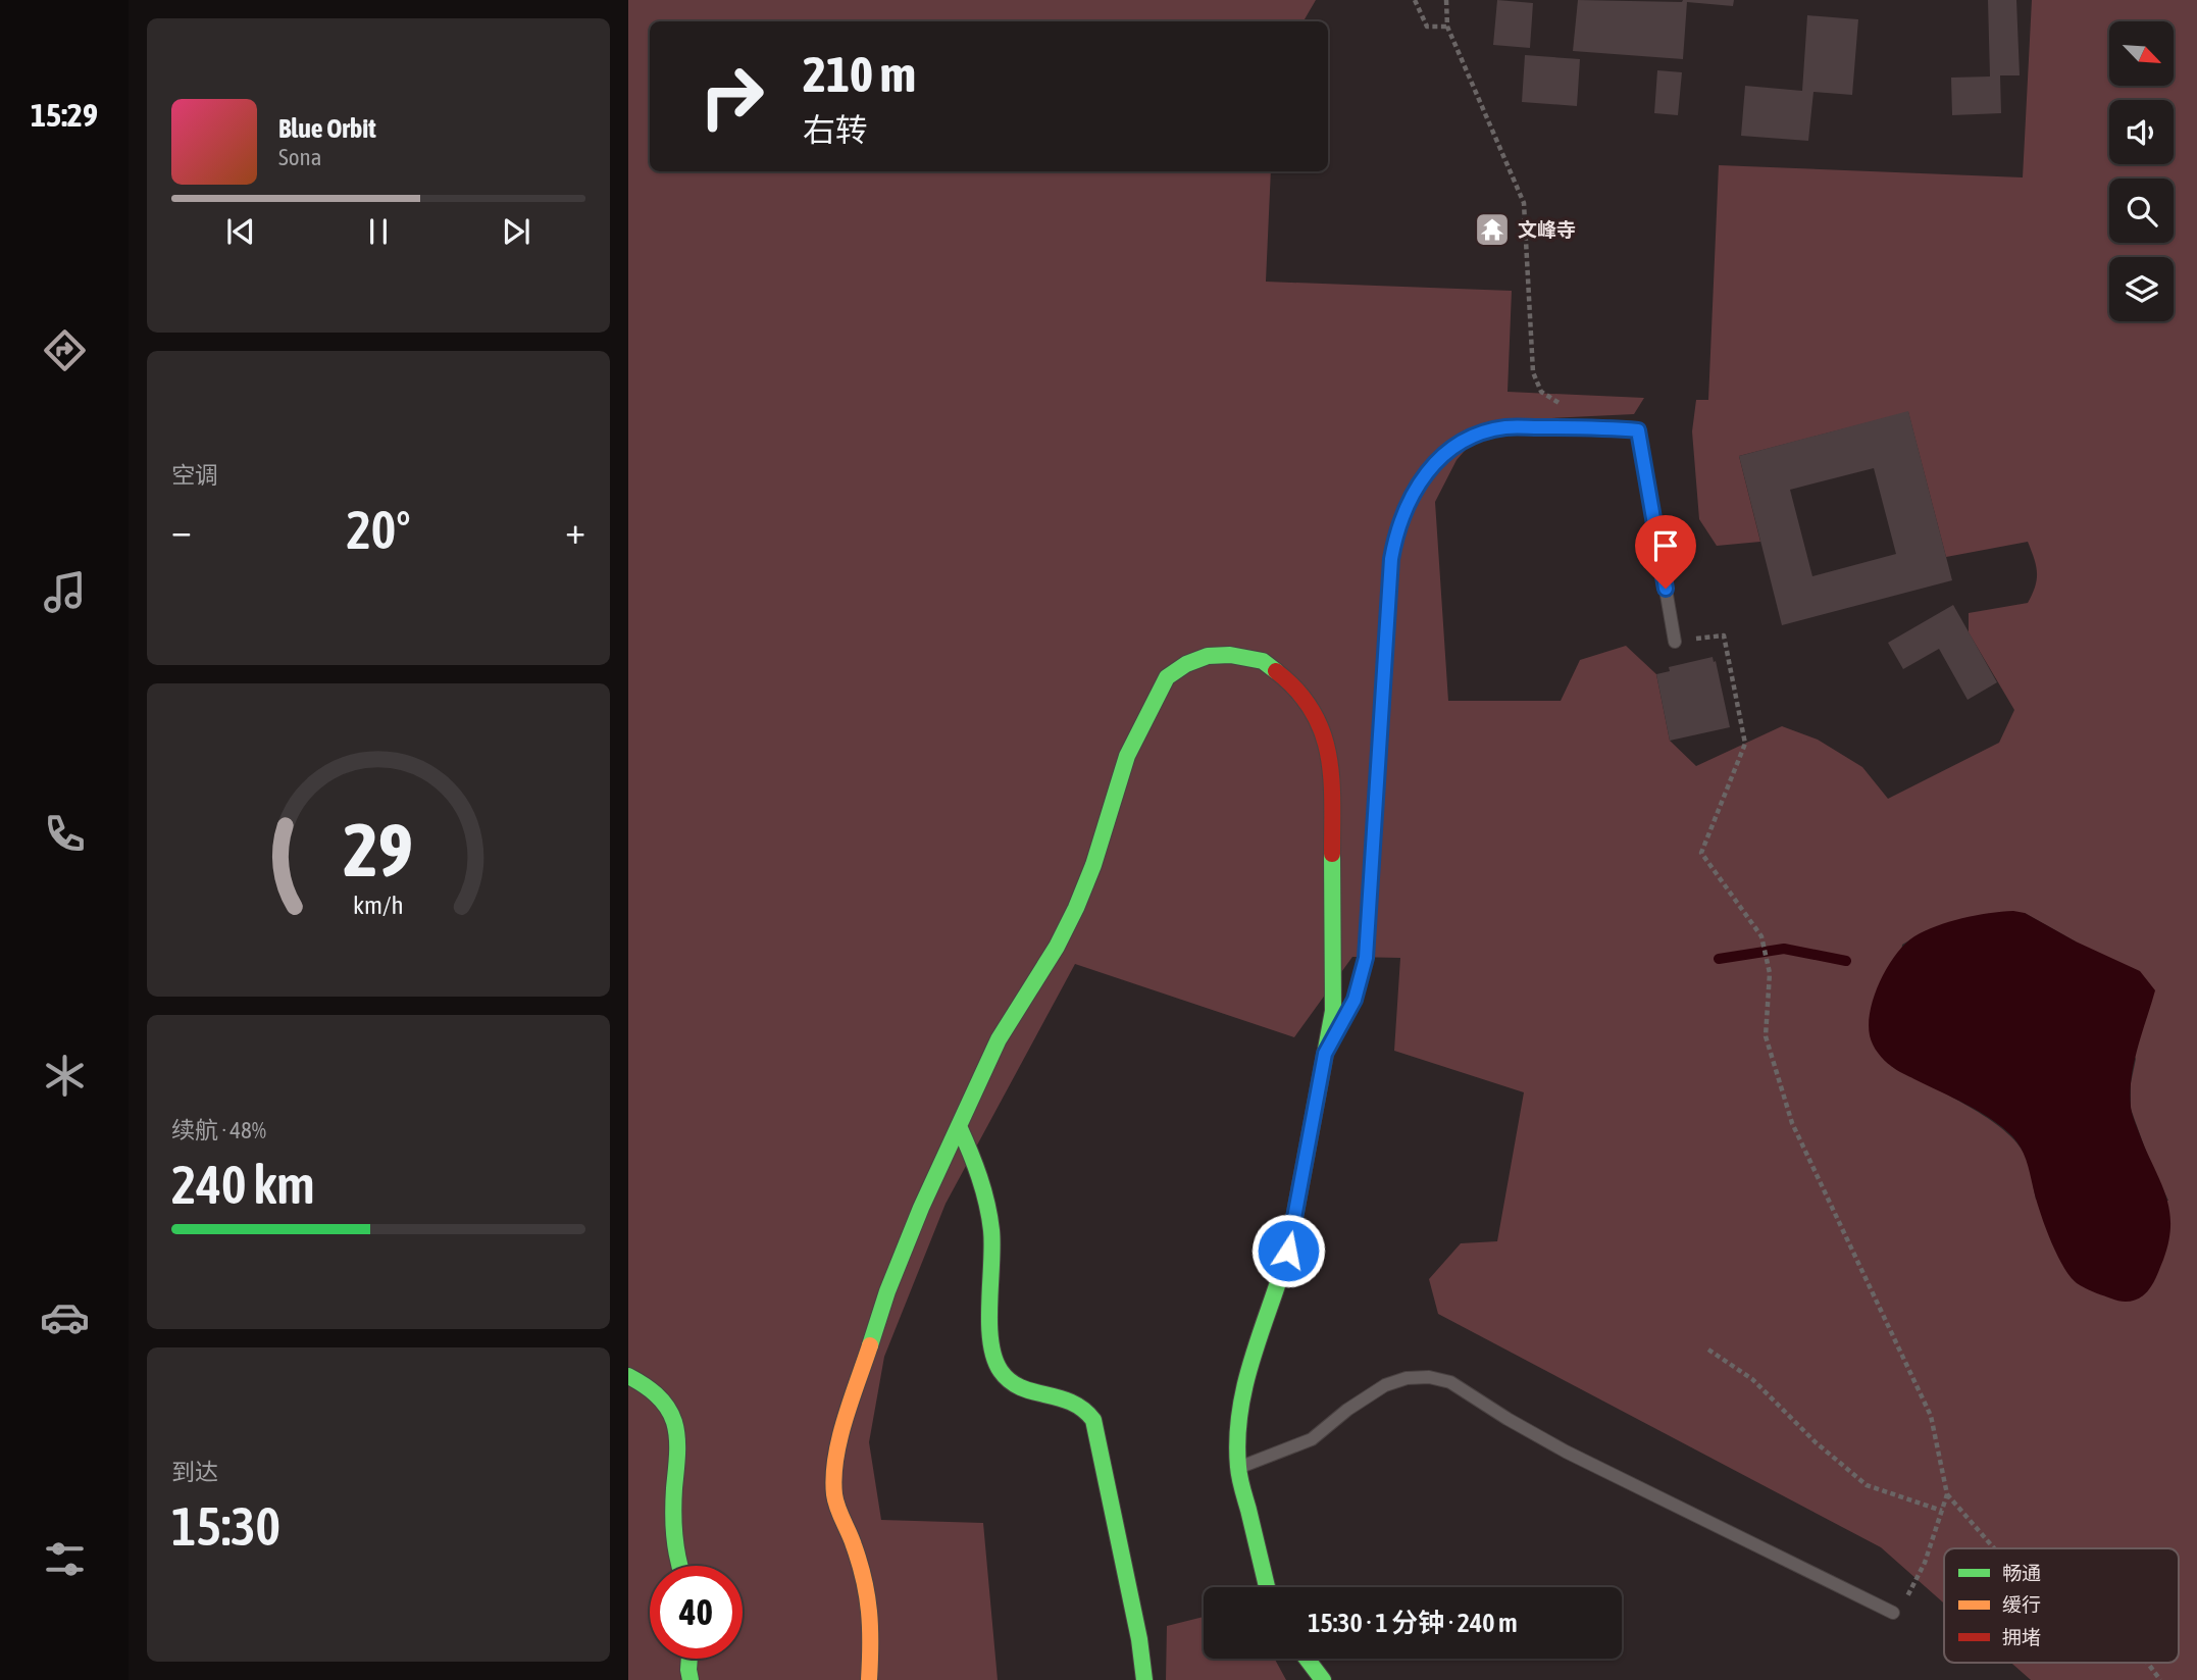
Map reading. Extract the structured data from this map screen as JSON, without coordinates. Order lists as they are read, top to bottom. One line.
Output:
{"places":{"temple":["文峰寺"]},"legend":["畅通","缓行","拥堵"],"north":"bottom right","page":{"tabs":"15:29","turn":["210 m","右转"],"song":["Blue Orbit","Sona"],"tile":["空调",["续航 · 48%","240 km"],["到达","15:30"]],"heat":["−","20°","+"],"limit":"40","trip":"15:30 · 1 分钟 · 240 m","gauge":["29","km/h"]}}
